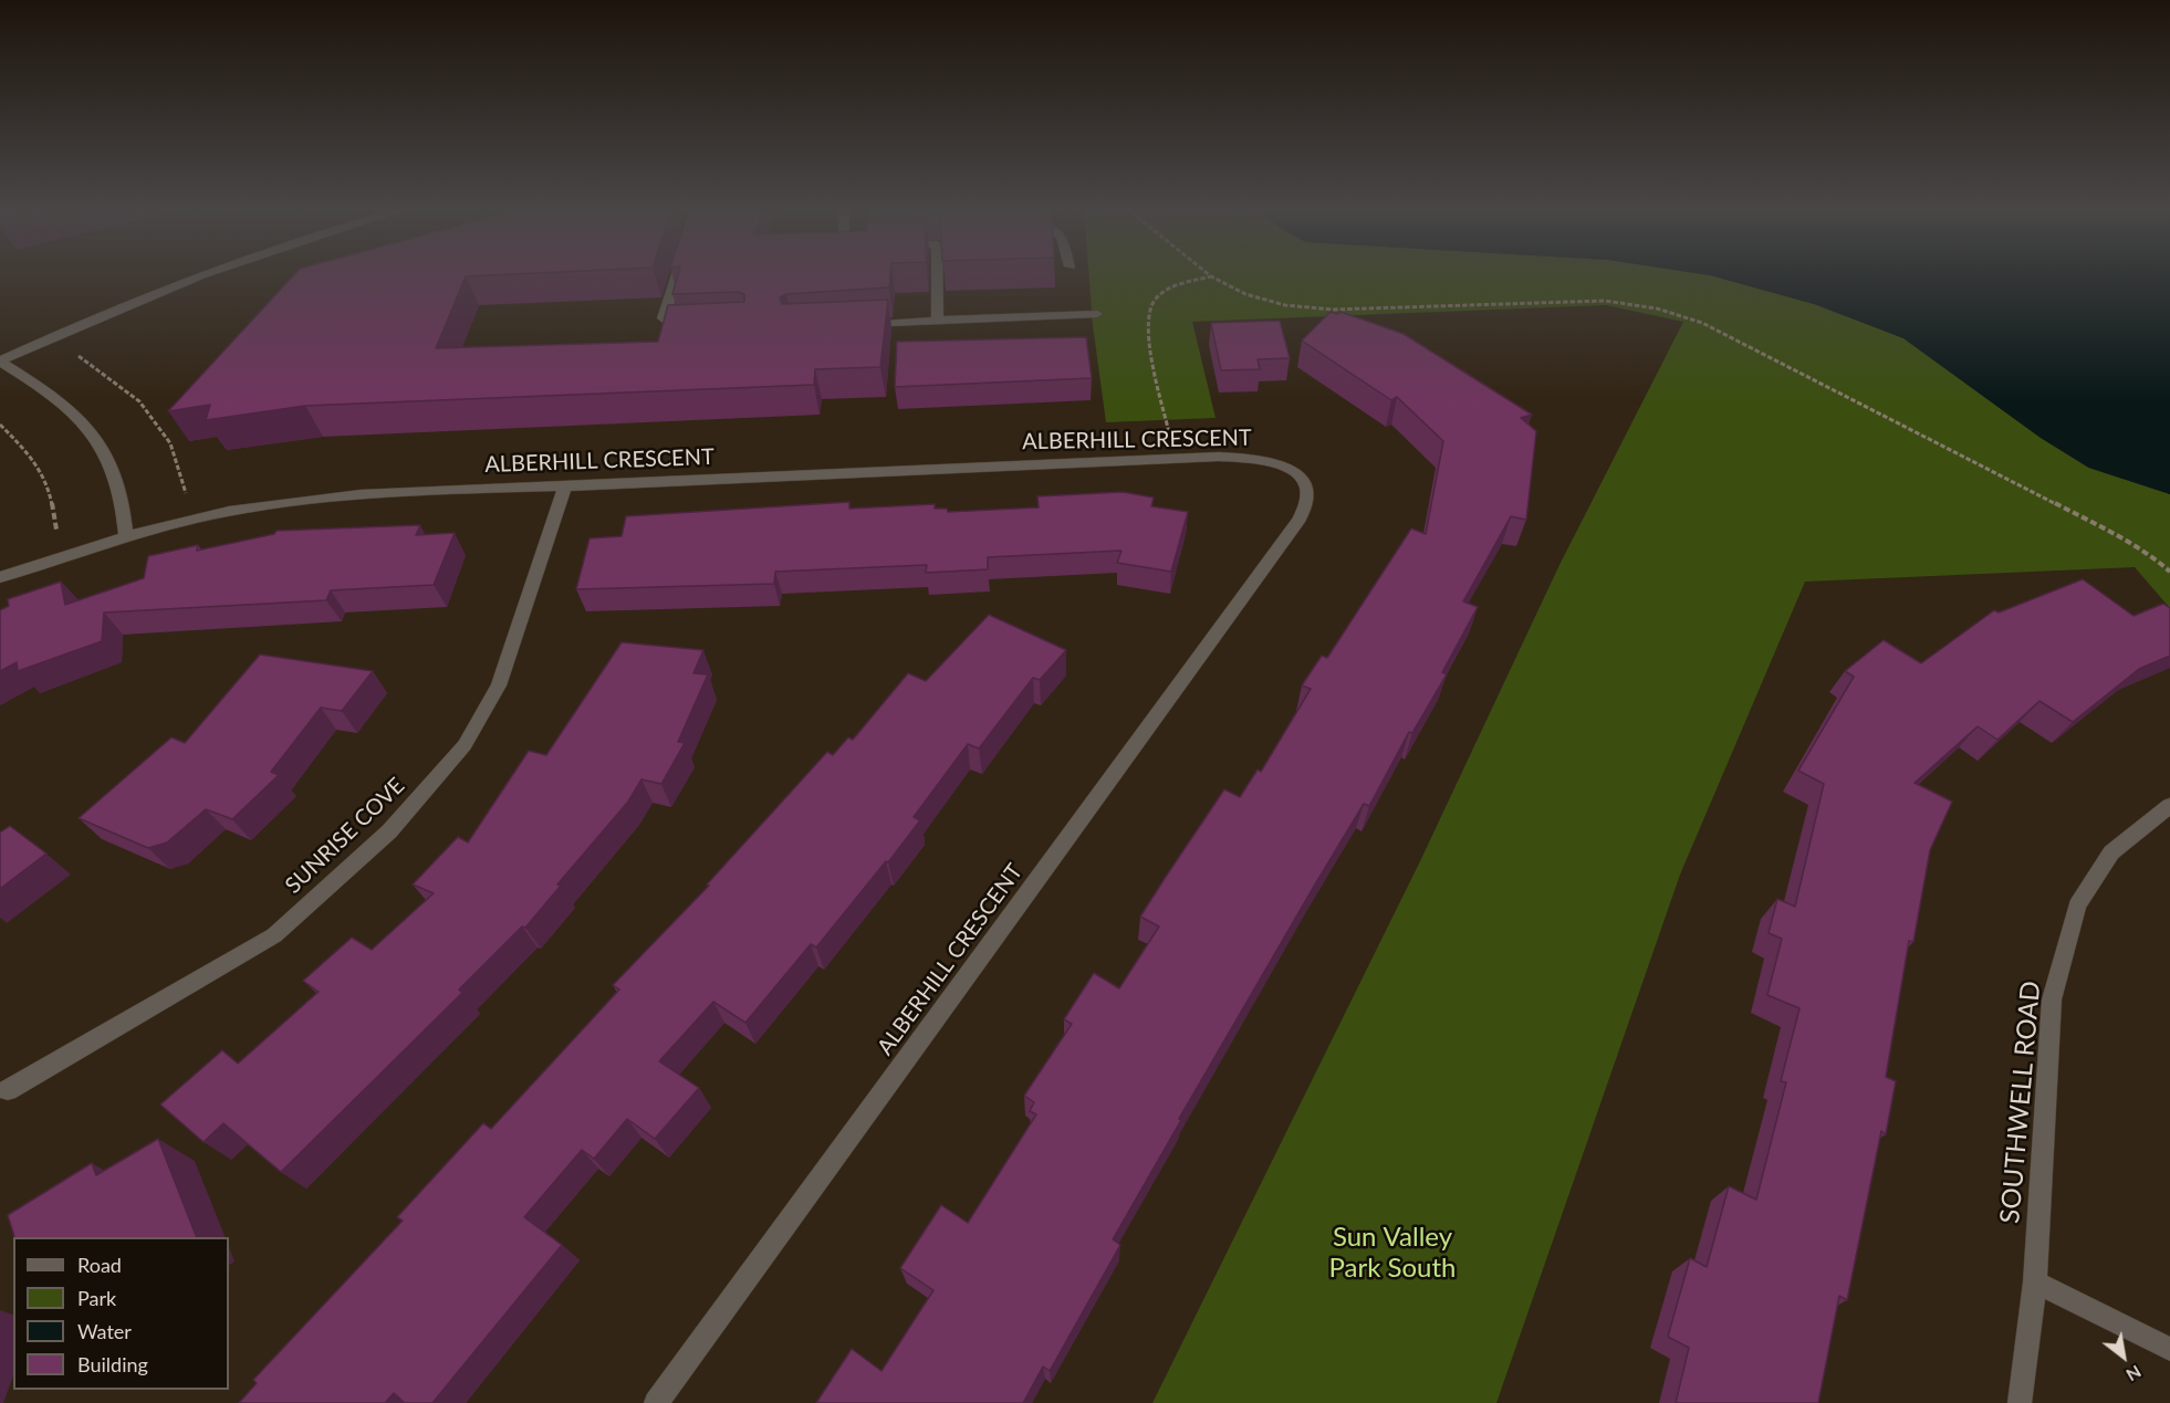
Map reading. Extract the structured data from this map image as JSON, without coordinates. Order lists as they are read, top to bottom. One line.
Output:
{"streets":{"street":["ALBERHILL CRESCENT","SUNRISE COVE","SOUTHWELL ROAD"]},"crossings":[["ALBERHILL CRESCENT","SUNRISE COVE"]],"parks":["Sun Valley Park South"],"legend":["Road","Park","Water","Building"],"north":"bottom right"}
